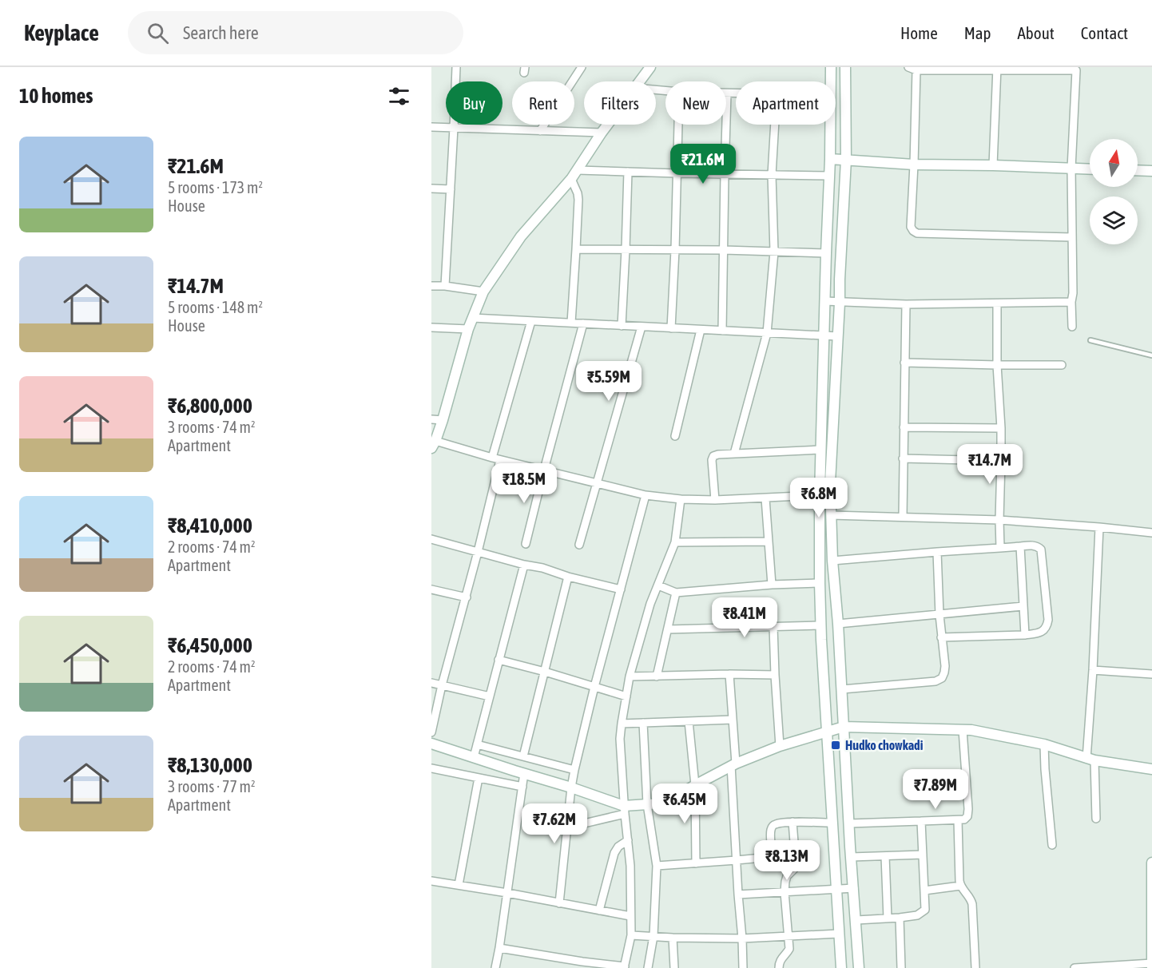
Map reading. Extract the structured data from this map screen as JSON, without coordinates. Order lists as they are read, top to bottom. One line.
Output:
{"places":{"transit":["Hudko chowkadi"]},"north":"top","page":{"header":"Keyplace","search":"Search here","nav":["Home","Map","About","Contact"],"heading":"10 homes","chip":["Buy","Rent","Filters","New","Apartment"],"list":[{"name":"₹21.6M","note":"5 rooms · 173 m² · House"},{"name":"₹14.7M","note":"5 rooms · 148 m² · House"},{"name":"₹6,800,000","note":"3 rooms · 74 m² · Apartment"},{"name":"₹8,410,000","note":"2 rooms · 74 m² · Apartment"},{"name":"₹6,450,000","note":"2 rooms · 74 m² · Apartment"},{"name":"₹8,130,000","note":"3 rooms · 77 m² · Apartment"}],"price":["₹21.6M","₹5.59M","₹14.7M","₹18.5M","₹6.8M","₹8.41M","₹7.89M","₹6.45M","₹7.62M","₹8.13M"]}}
